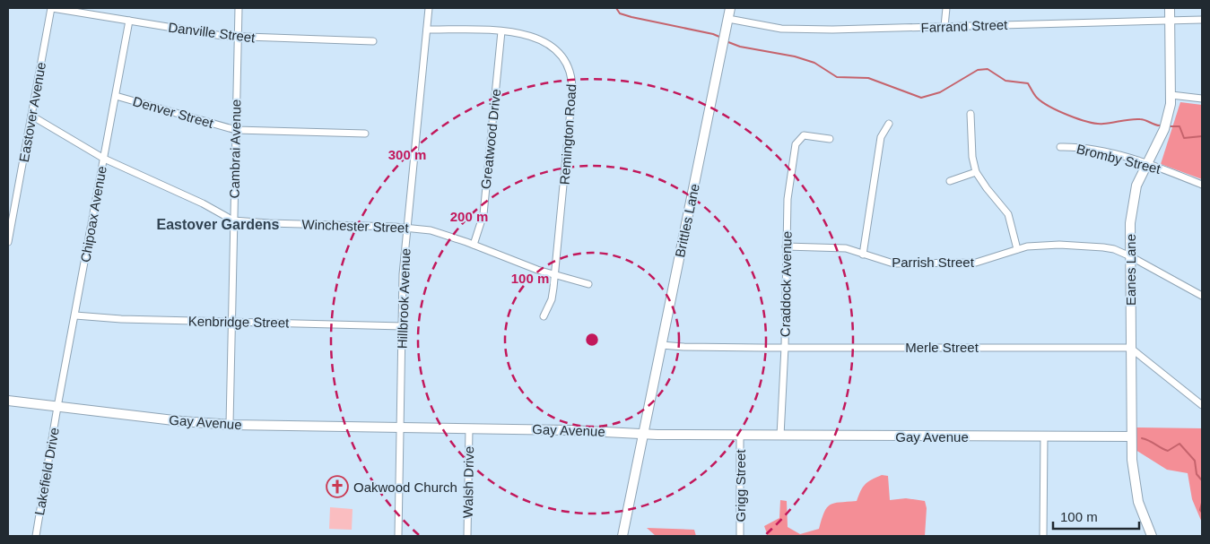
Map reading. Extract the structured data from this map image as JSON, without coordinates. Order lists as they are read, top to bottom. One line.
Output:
{"streets":{"street":["Farrand Street","Danville Street","Eastover Avenue","Denver Street","Remington Road","Greatwood Drive","Cambrai Avenue","Bromby Street","Chipoax Avenue","Brittles Lane","Winchester Street","Parrish Street","Eanes Lane","Craddock Avenue","Hillbrook Avenue","Kenbridge Street","Merle Street","Gay Avenue","Lakefield Drive","Walsh Drive","Grigg Street"]},"crossings":[["Farrand Street","Brittles Lane"],["Farrand Street","Eanes Lane"],["Danville Street","Eastover Avenue"],["Danville Street","Cambrai Avenue"],["Danville Street","Chipoax Avenue"],["Eastover Avenue","Winchester Street"],["Denver Street","Cambrai Avenue"],["Denver Street","Chipoax Avenue"],["Remington Road","Greatwood Drive"],["Remington Road","Winchester Street"],["Remington Road","Hillbrook Avenue"],["Greatwood Drive","Winchester Street"],["Cambrai Avenue","Winchester Street"],["Cambrai Avenue","Kenbridge Street"],["Cambrai Avenue","Gay Avenue"],["Bromby Street","Eanes Lane"],["Chipoax Avenue","Winchester Street"],["Chipoax Avenue","Kenbridge Street"],["Chipoax Avenue","Gay Avenue"],["Chipoax Avenue","Lakefield Drive"],["Brittles Lane","Merle Street"],["Brittles Lane","Gay Avenue"],["Winchester Street","Hillbrook Avenue"],["Parrish Street","Eanes Lane"],["Parrish Street","Craddock Avenue"],["Eanes Lane","Merle Street"],["Eanes Lane","Gay Avenue"],["Craddock Avenue","Merle Street"],["Craddock Avenue","Gay Avenue"],["Hillbrook Avenue","Kenbridge Street"],["Hillbrook Avenue","Gay Avenue"],["Gay Avenue","Lakefield Drive"],["Gay Avenue","Walsh Drive"],["Gay Avenue","Grigg Street"]],"districts":["Eastover Gardens"],"places":{"church":["Oakwood Church"]},"scale_bar":"100 m","rings":["300 m","200 m","100 m"]}
